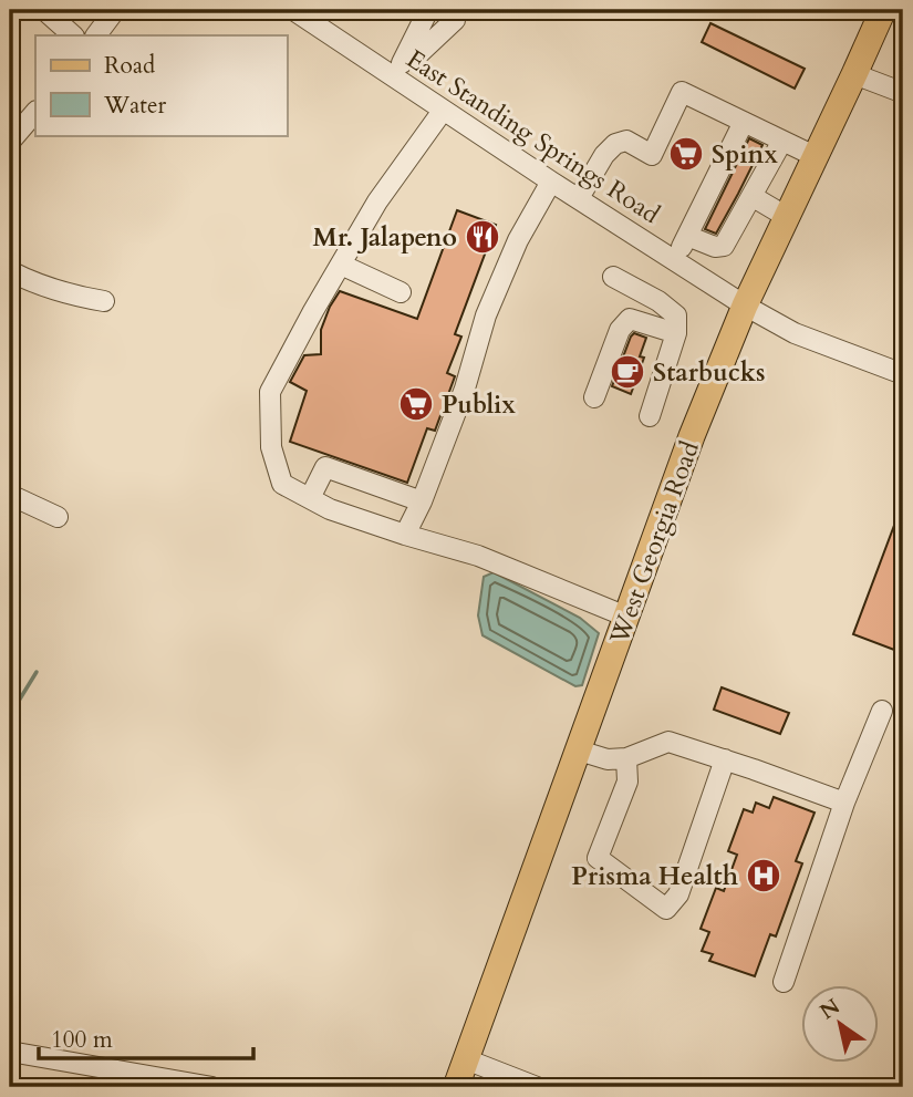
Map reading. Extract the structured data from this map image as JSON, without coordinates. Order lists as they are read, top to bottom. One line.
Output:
{"streets":{"main road":["West Georgia Road"],"street":["East Standing Springs Road"]},"crossings":[["East Standing Springs Road","West Georgia Road"]],"places":{"supermarket":["Spinx","Publix"],"restaurant":["Mr. Jalapeno"],"cafe":["Starbucks"],"hospital":["Prisma Health"]},"legend":["Road","Water"],"scale_bar":"100 m","north":"top left"}
